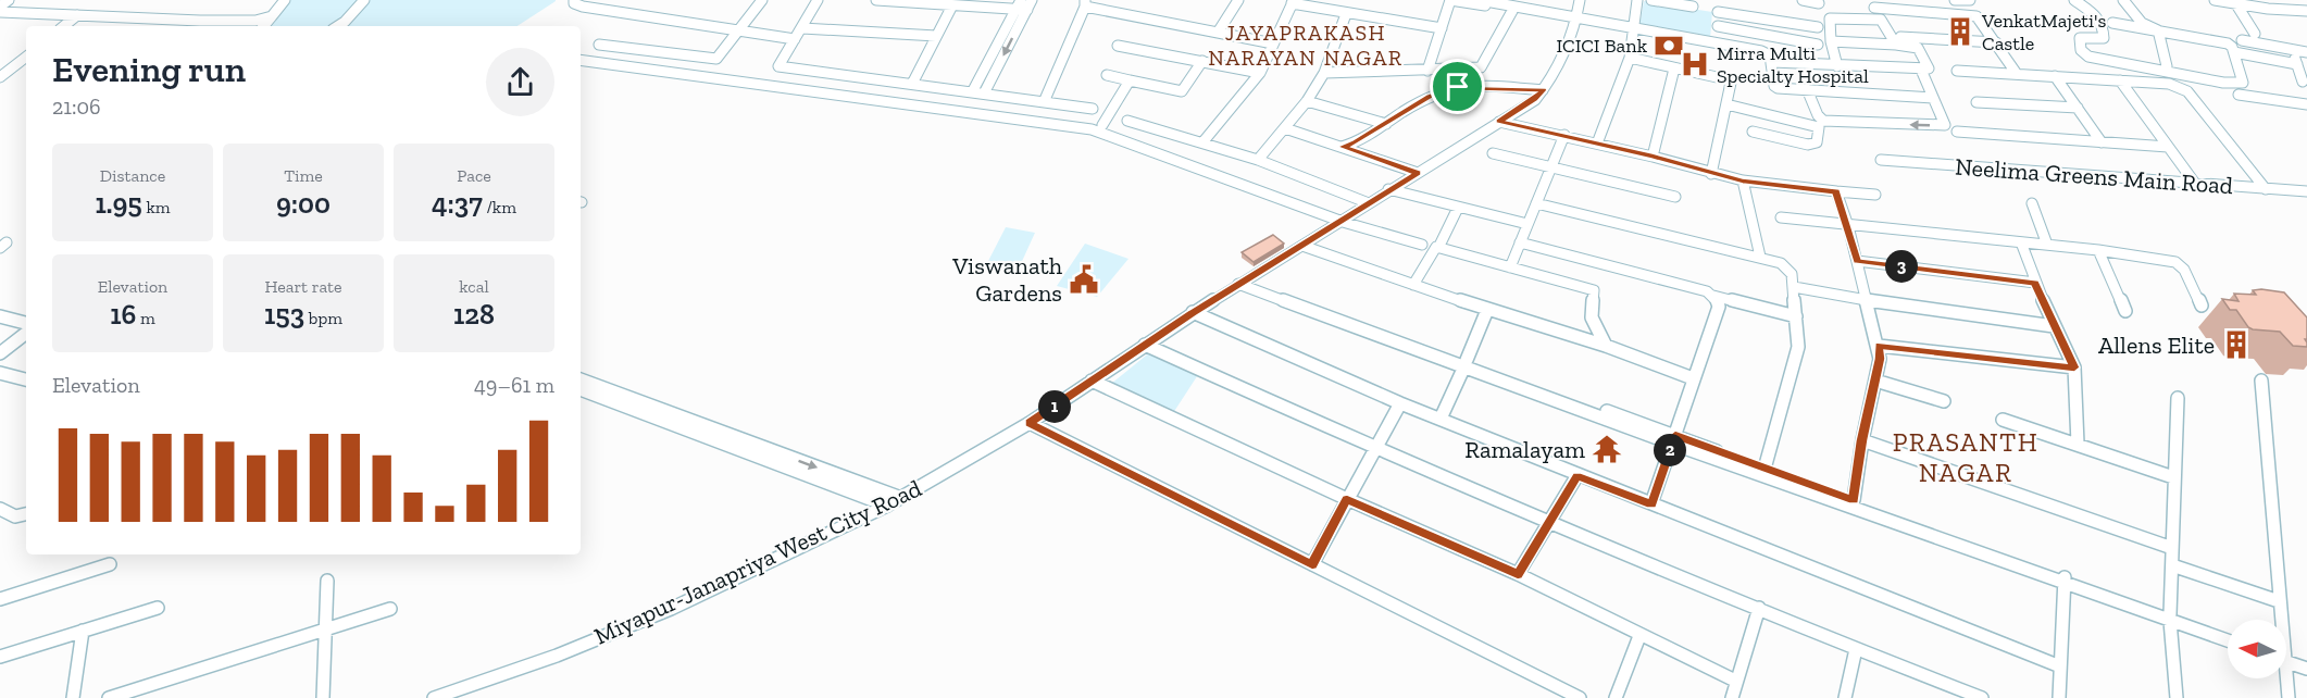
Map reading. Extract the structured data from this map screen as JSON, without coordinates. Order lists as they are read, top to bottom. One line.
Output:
{"streets":{"street":["Neelima Greens Main Road","Miyapur-Janapriya West City Road"]},"districts":["JAYAPRAKASH NARAYAN NAGAR","PRASANTH NAGAR"],"places":{"building":["VenkatMajeti's Castle","Allens Elite"],"bank":["ICICI Bank"],"hospital":["Mirra Multi Specialty Hospital"],"public building":["Viswanath Gardens"],"temple":["Ramalayam"]},"north":"left","page":{"heading":["Evening run","21:06"],"stats":[["Distance","1.95 km"],["Time","9:00"],["Pace","4:37 /km"],["Elevation","16 m"],["Heart rate","153 bpm"],["kcal","128"]],"pins":["3","1","2"],"chart":["Elevation","49–61 m"]}}
